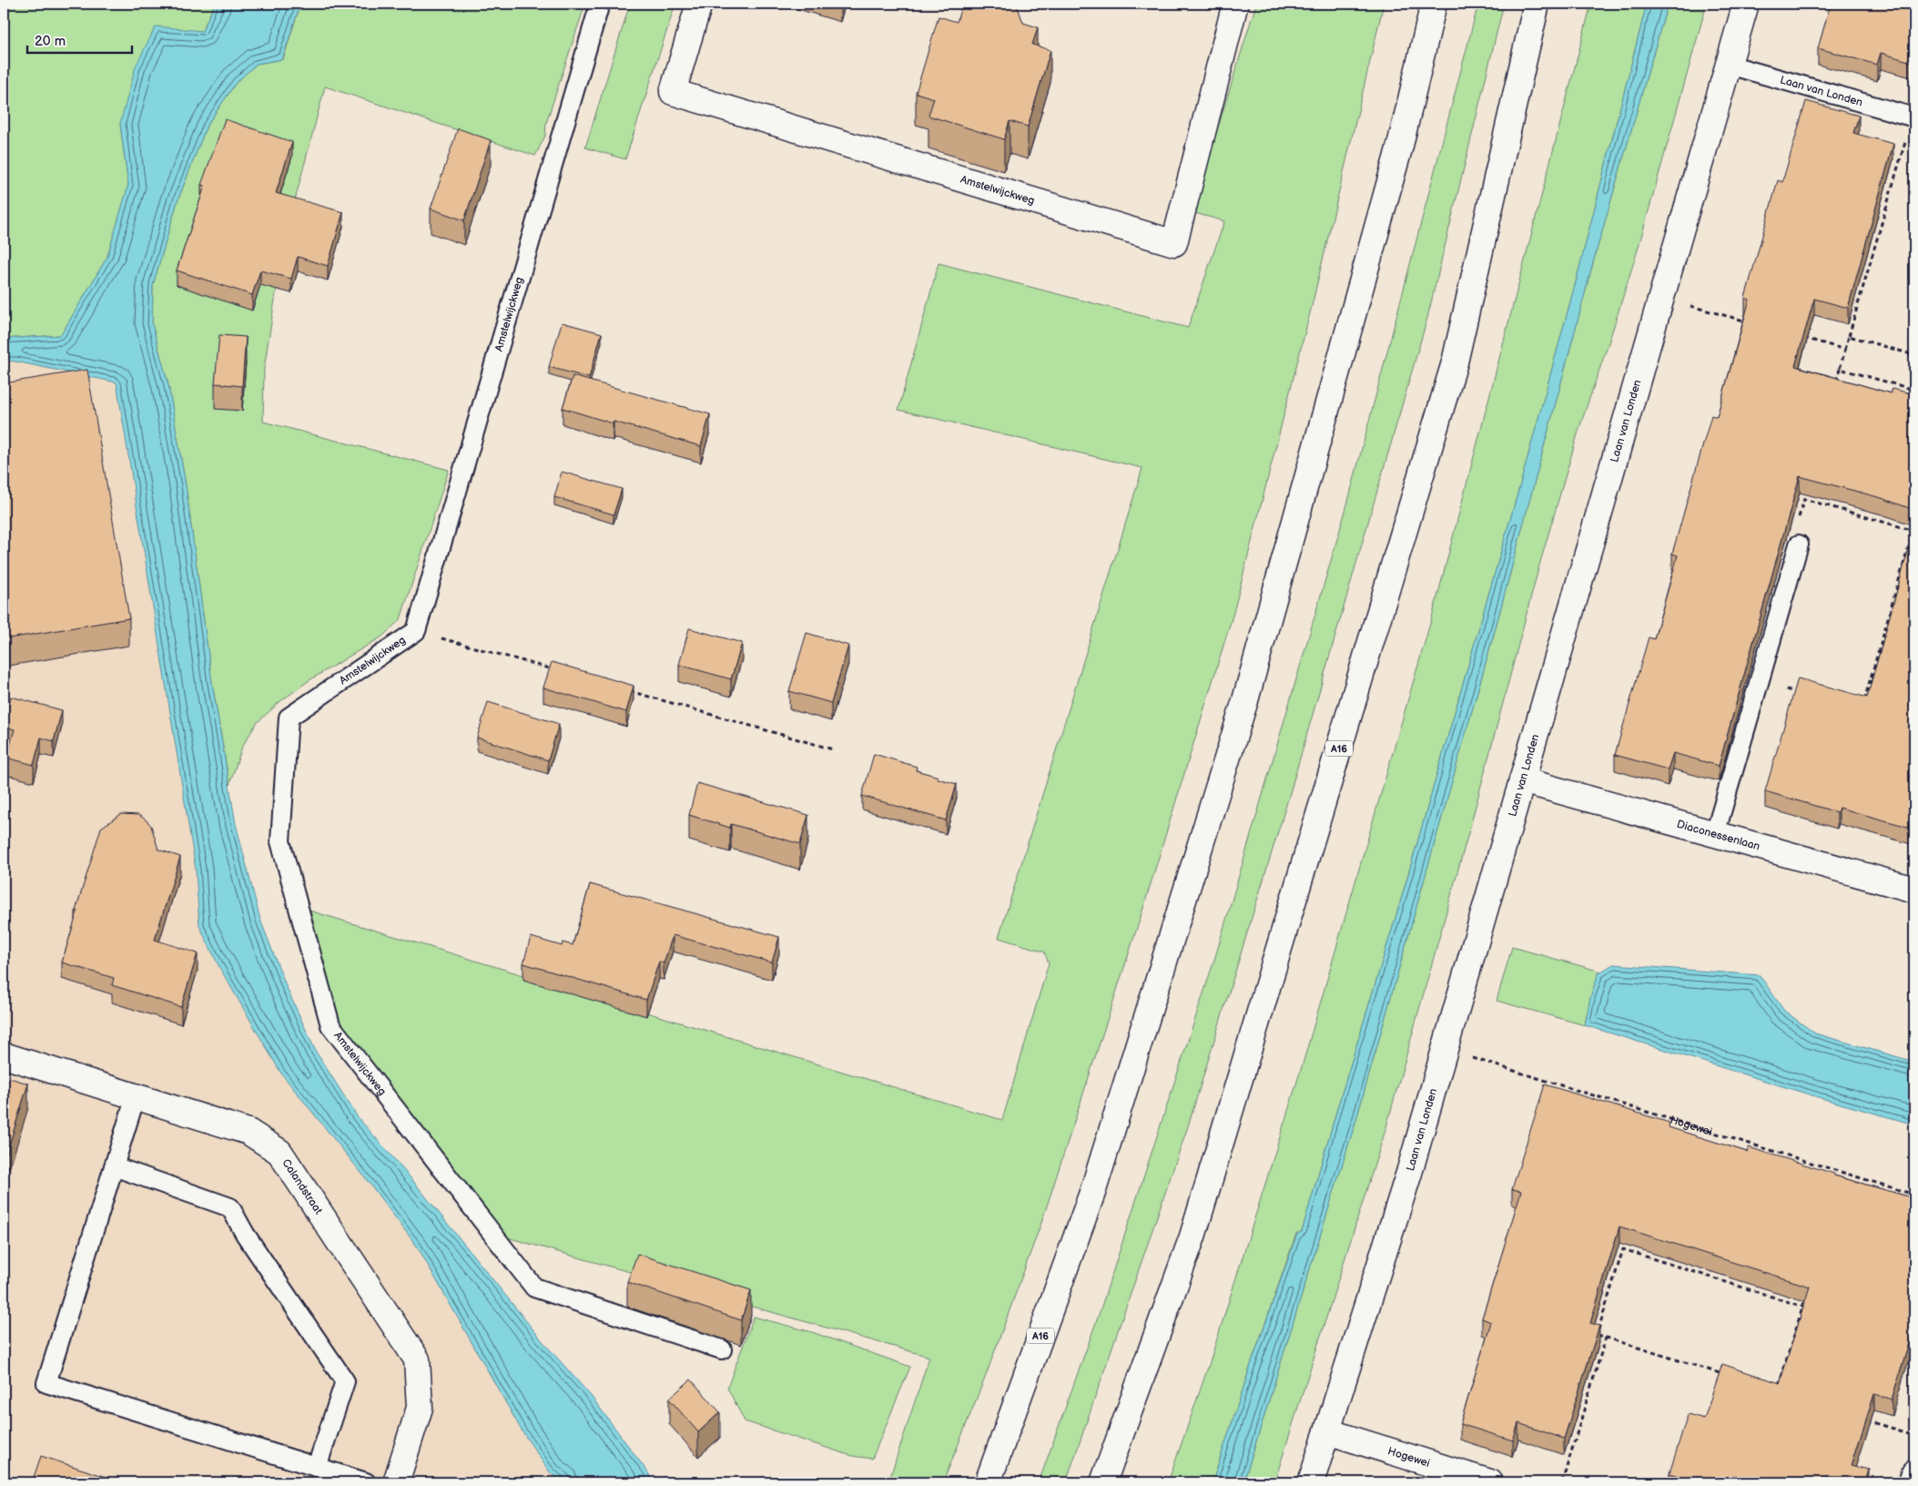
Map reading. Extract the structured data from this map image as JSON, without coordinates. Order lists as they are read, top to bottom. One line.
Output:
{"streets":{"main road":["Laan van Londen","Amstelwijckweg","A16","Diaconessenlaan","Hogewei","Calandstraat"]},"crossings":[["Laan van Londen","Diaconessenlaan"],["Laan van Londen","Hogewei"]],"scale_bar":"20 m"}
